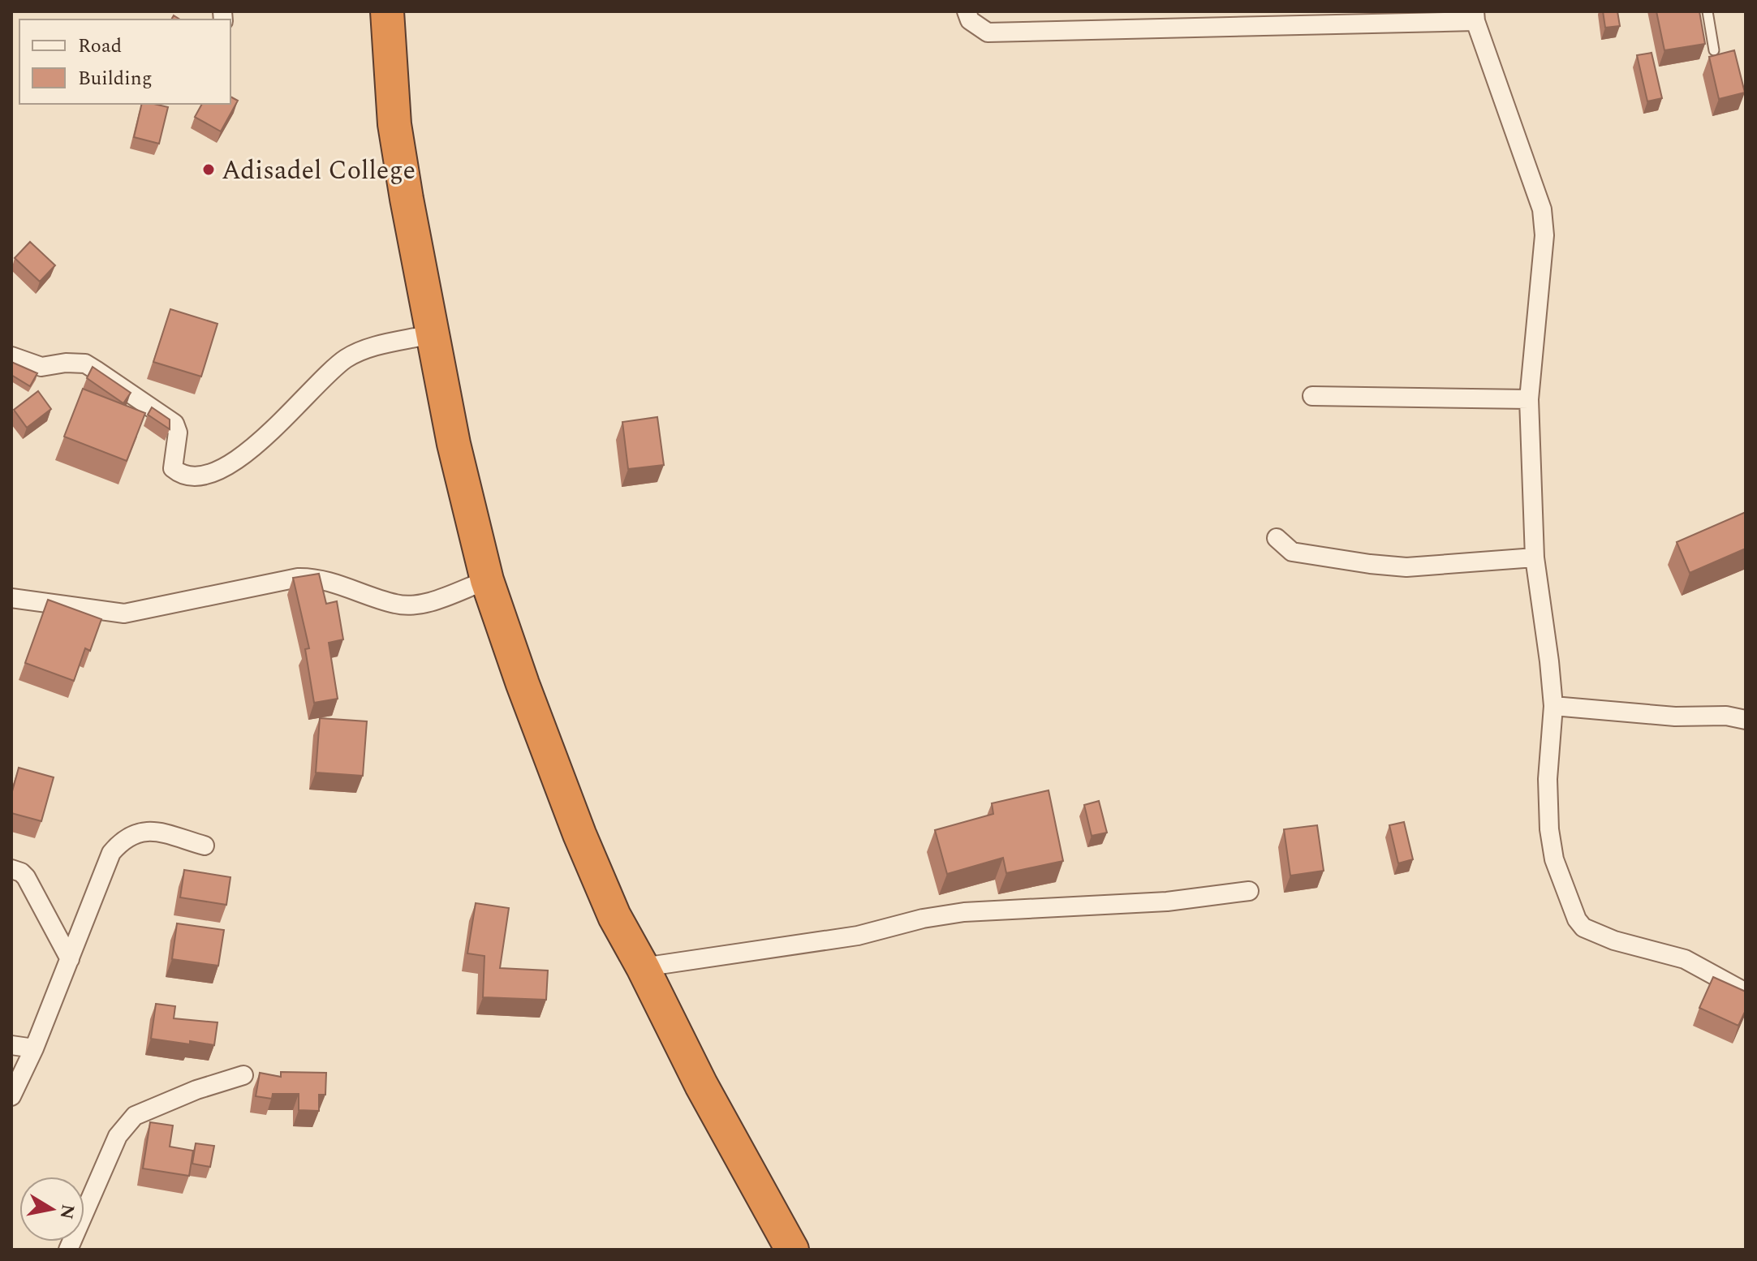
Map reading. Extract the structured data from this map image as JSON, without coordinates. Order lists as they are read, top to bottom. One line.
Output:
{"places":["Adisadel College"],"legend":["Road","Building"],"north":"right"}
